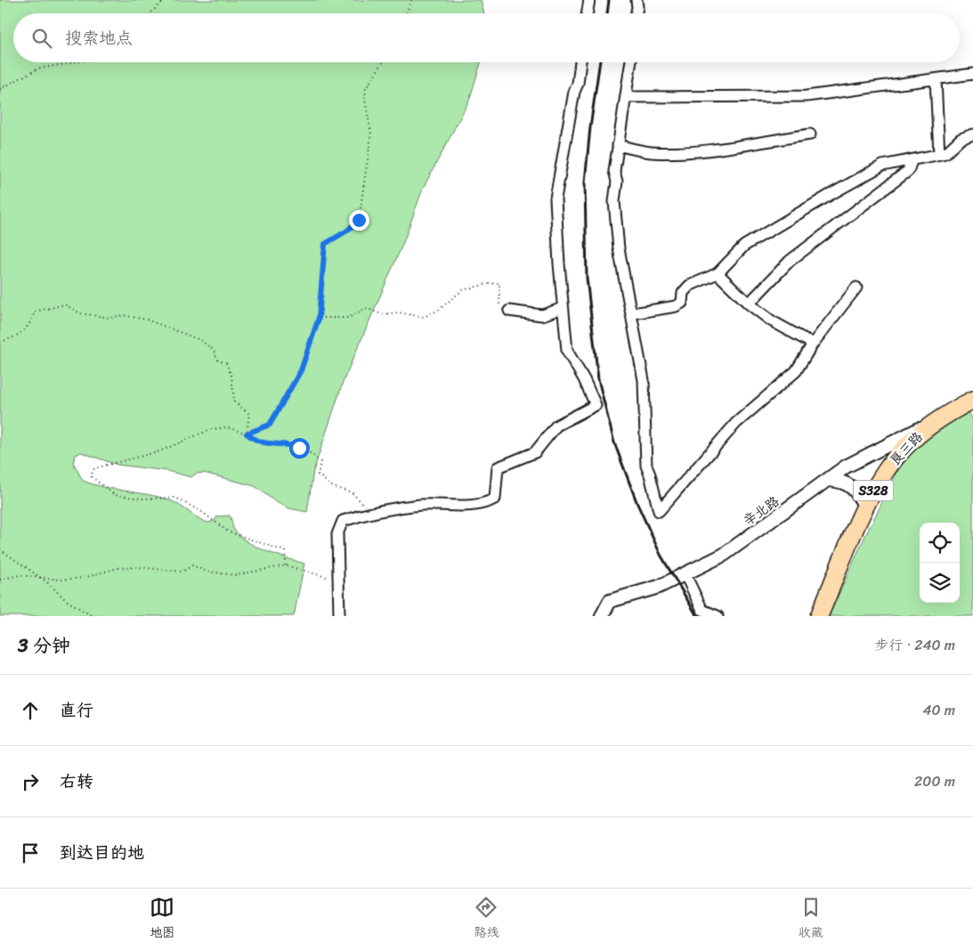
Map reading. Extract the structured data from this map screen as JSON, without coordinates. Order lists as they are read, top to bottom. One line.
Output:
{"streets":{"main road":["良三路","S328"],"street":["辛北路"]},"crossings":[["良三路","辛北路"]],"page":{"search":"搜索地点","heading":["3 分钟","步行 · 240 m"],"list":[["直行","40 m"],["右转","200 m"],"到达目的地"],"nav":["地图","路线","收藏"]}}
